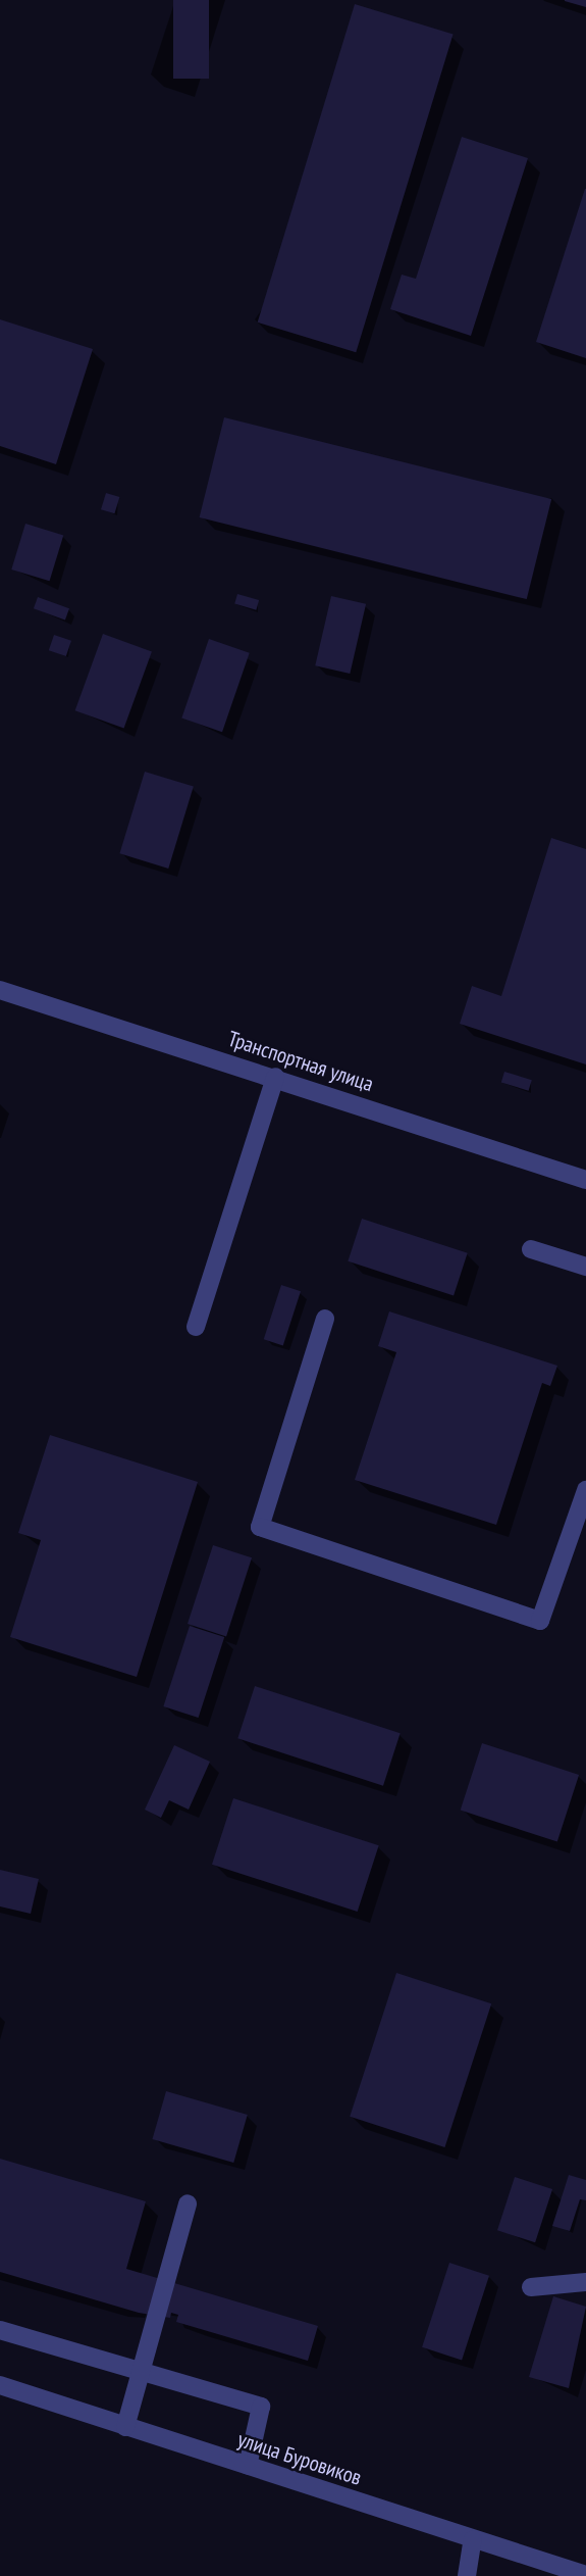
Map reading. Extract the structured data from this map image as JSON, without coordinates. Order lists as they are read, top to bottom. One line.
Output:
{"streets":{"street":["Транспортная улица","улица Буровиков"]}}
